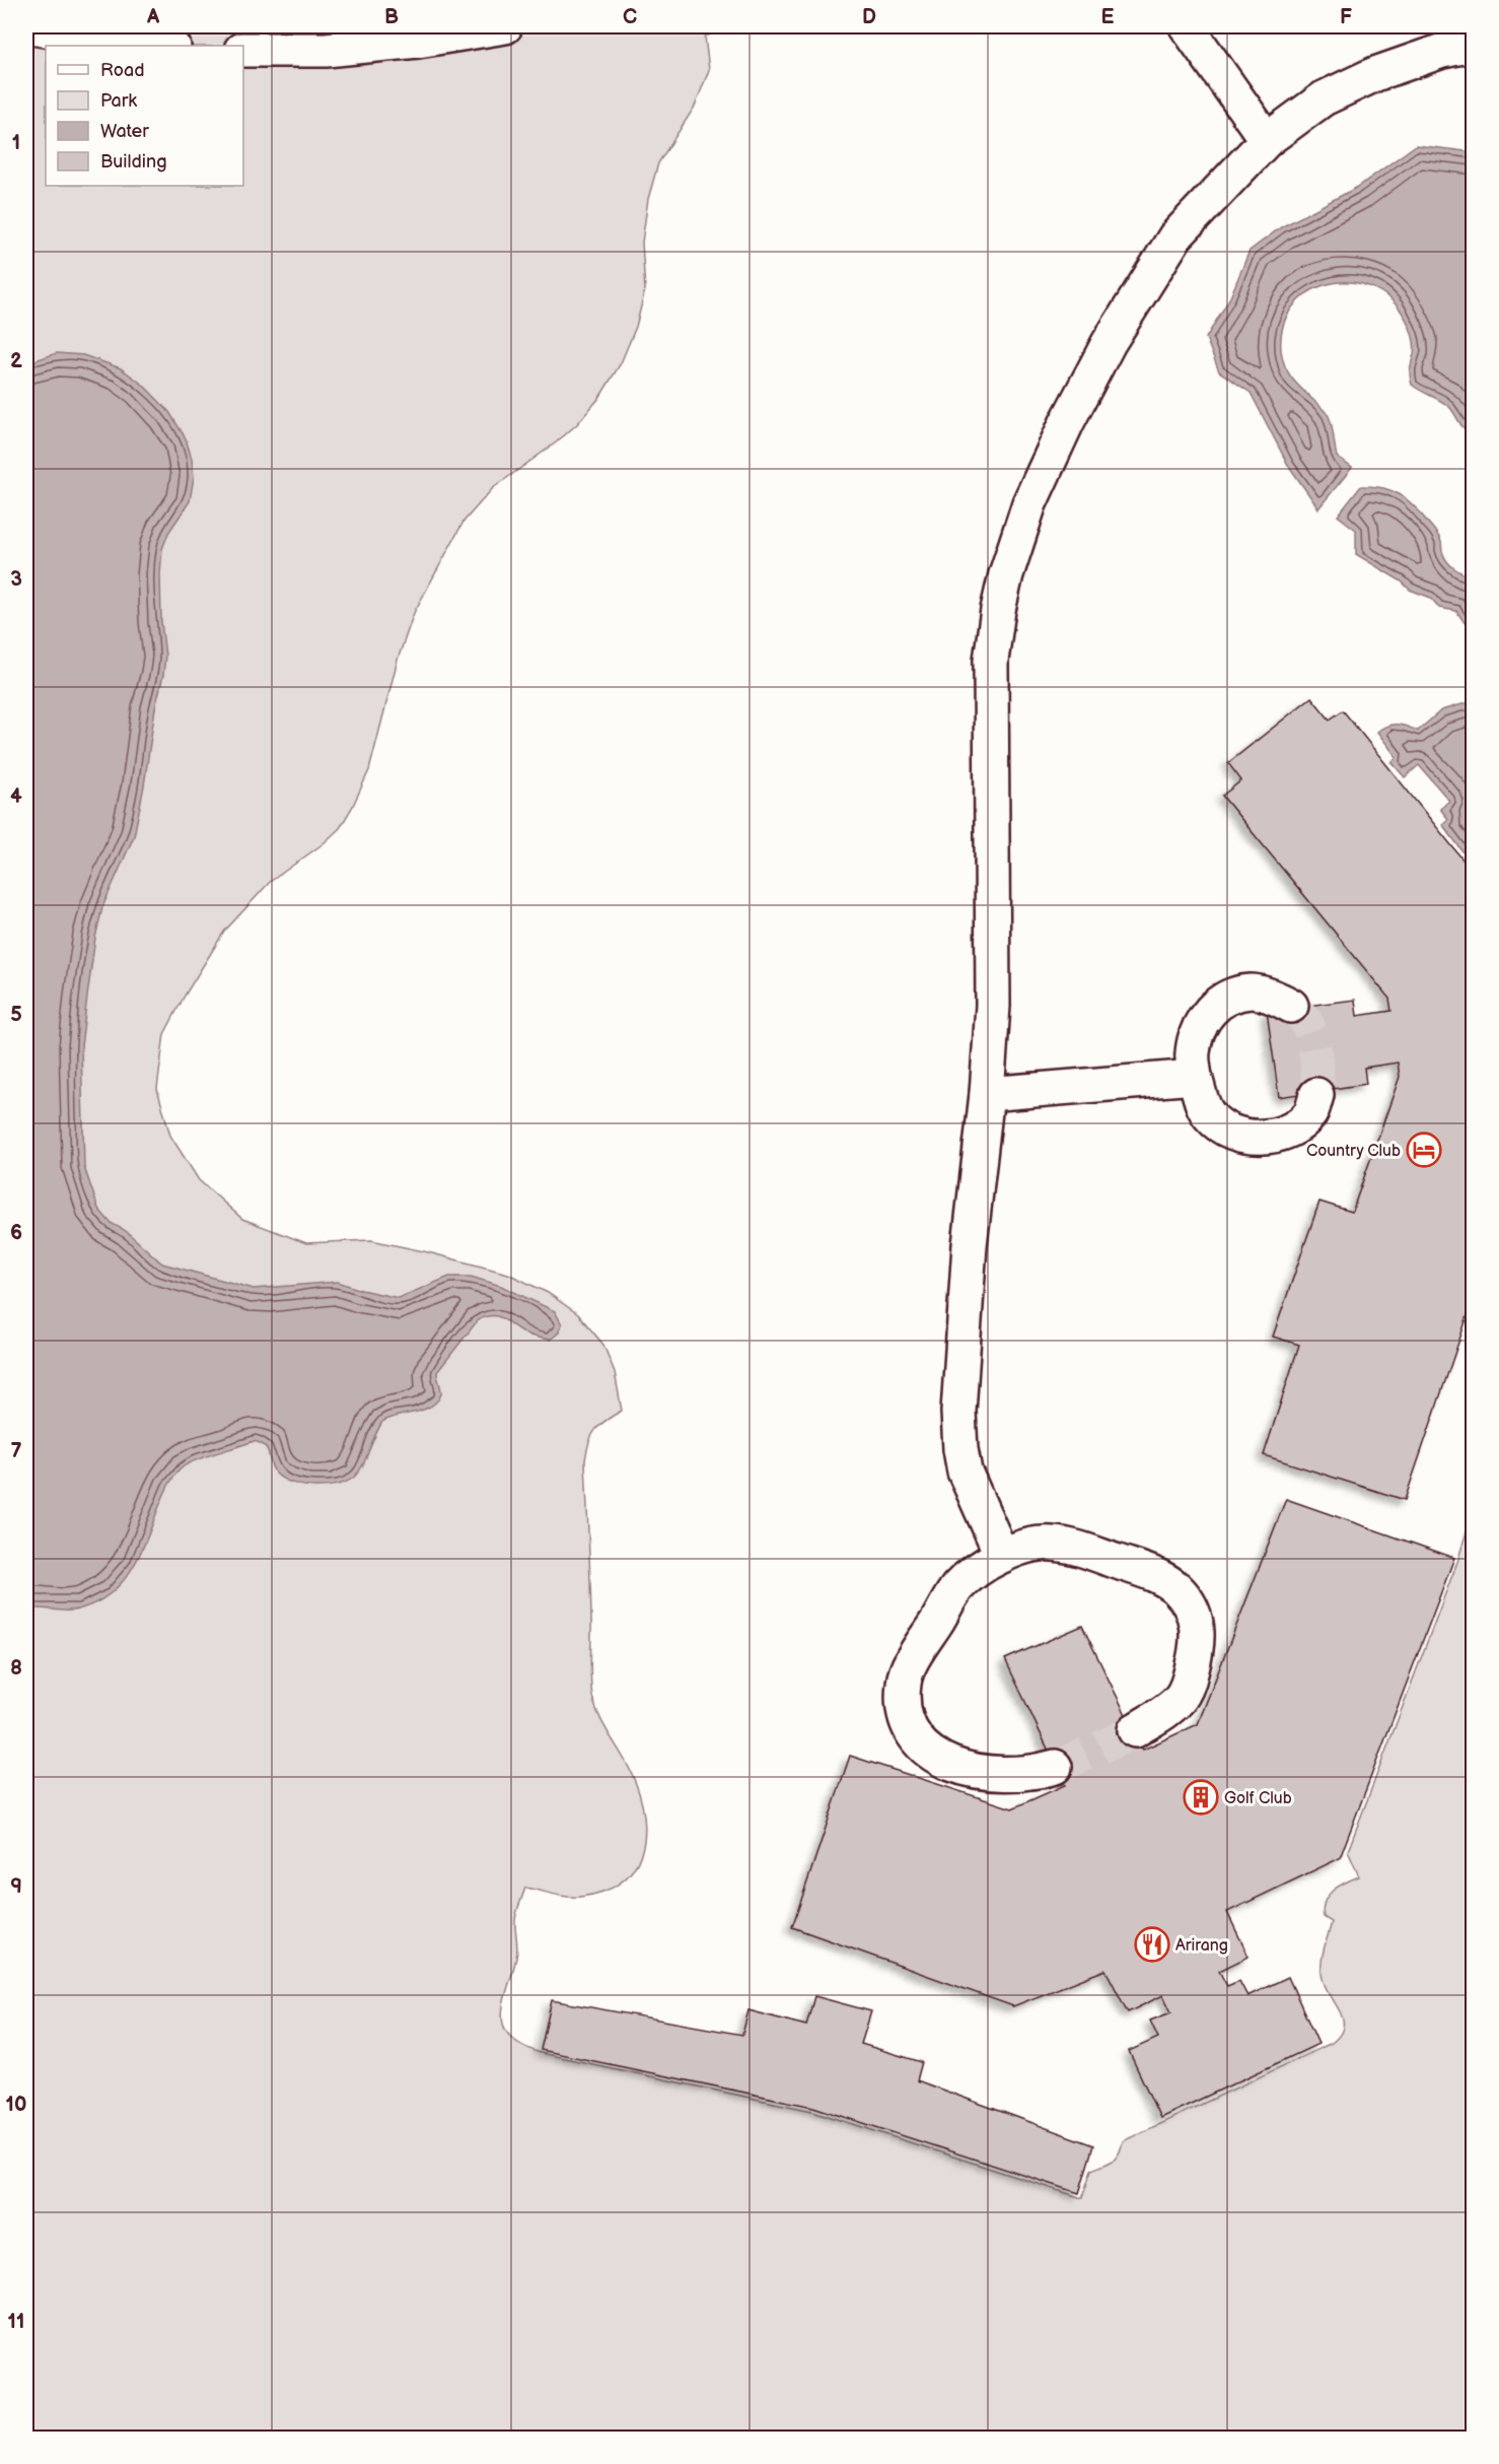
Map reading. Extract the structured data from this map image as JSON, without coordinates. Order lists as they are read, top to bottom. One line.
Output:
{"places":{"hotel":["Country Club"],"building":["Golf Club"],"restaurant":["Arirang"]},"legend":["Road","Park","Water","Building"],"grid":{"columns":["A","B","C","D","E","F"],"rows":["1","2","3","4","5","6","7","8","9","10","11"]}}
